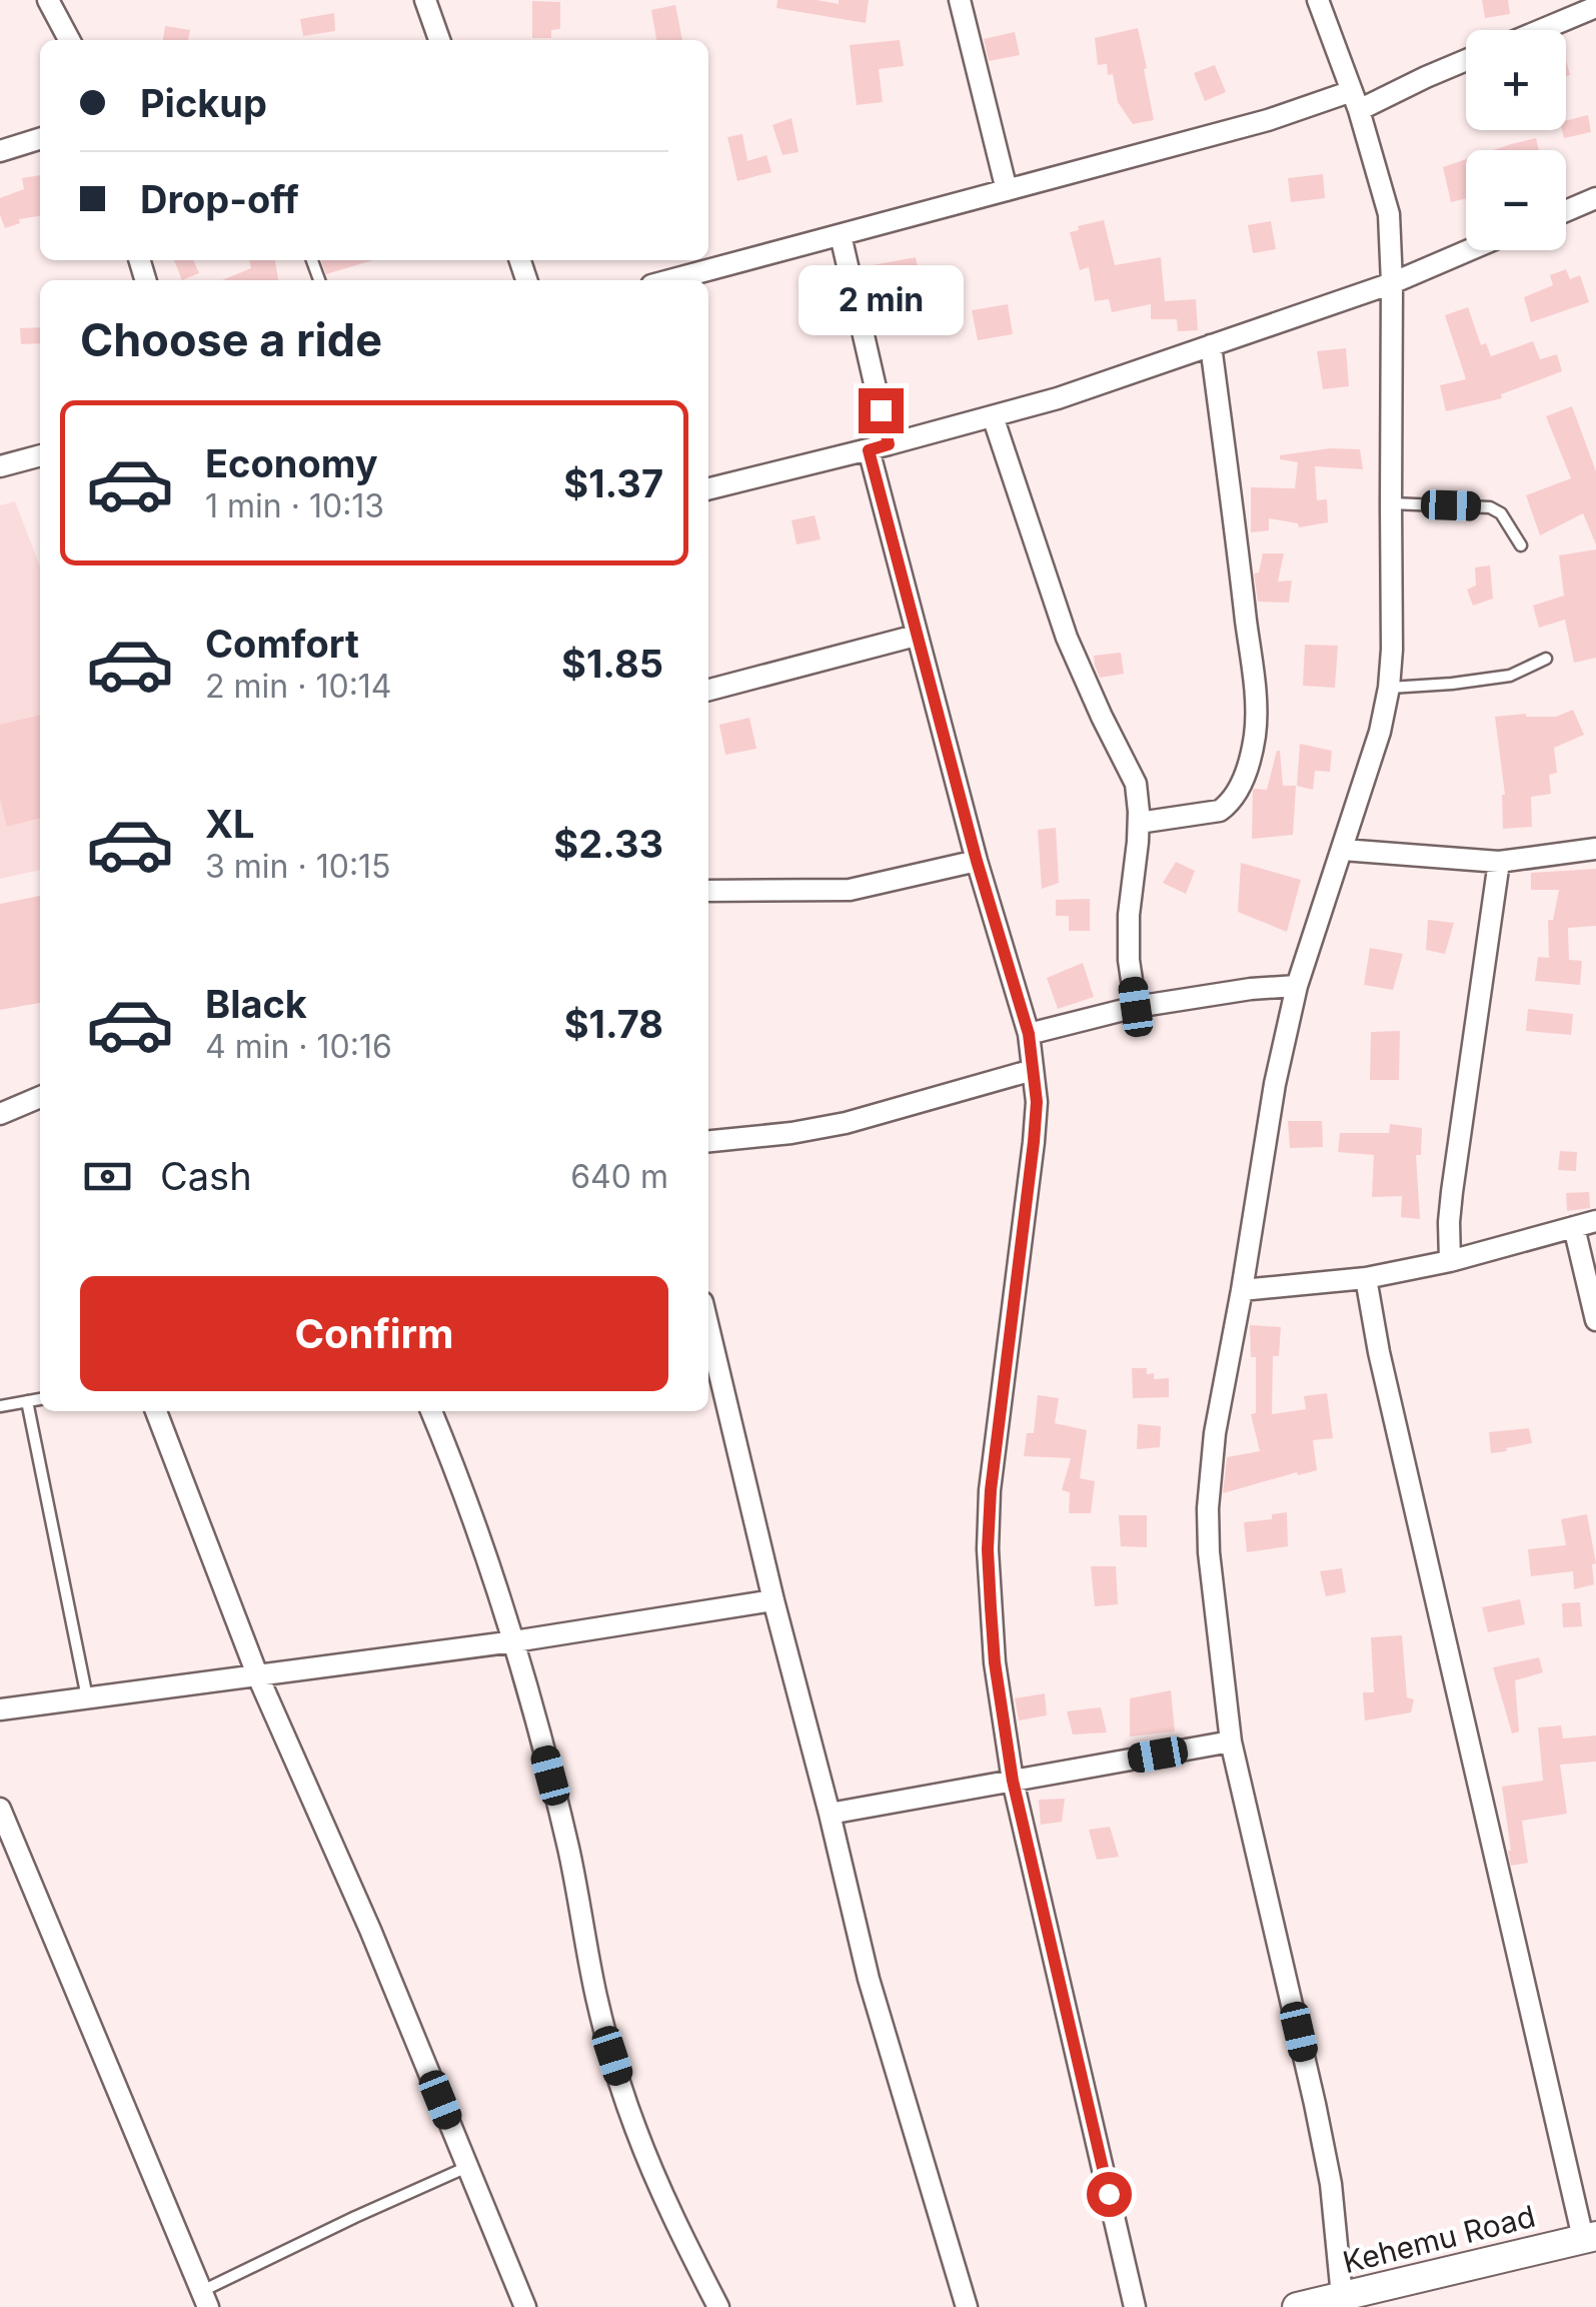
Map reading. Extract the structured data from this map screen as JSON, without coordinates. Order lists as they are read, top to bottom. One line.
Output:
{"streets":{"street":["Kehemu Road"]},"page":{"map_buttons":["+","−"],"banner":["Pickup","Drop-off"],"bubble":"2 min","heading":"Choose a ride","list":[{"name":"Economy","note":"1 min · 10:13","value":"$1.37"},{"name":"Comfort","note":"2 min · 10:14","value":"$1.85"},{"name":"XL","note":"3 min · 10:15","value":"$2.33"},{"name":"Black","note":"4 min · 10:16","value":"$1.78"}],"pay":["Cash","640 m"],"buttons":"Confirm"}}
